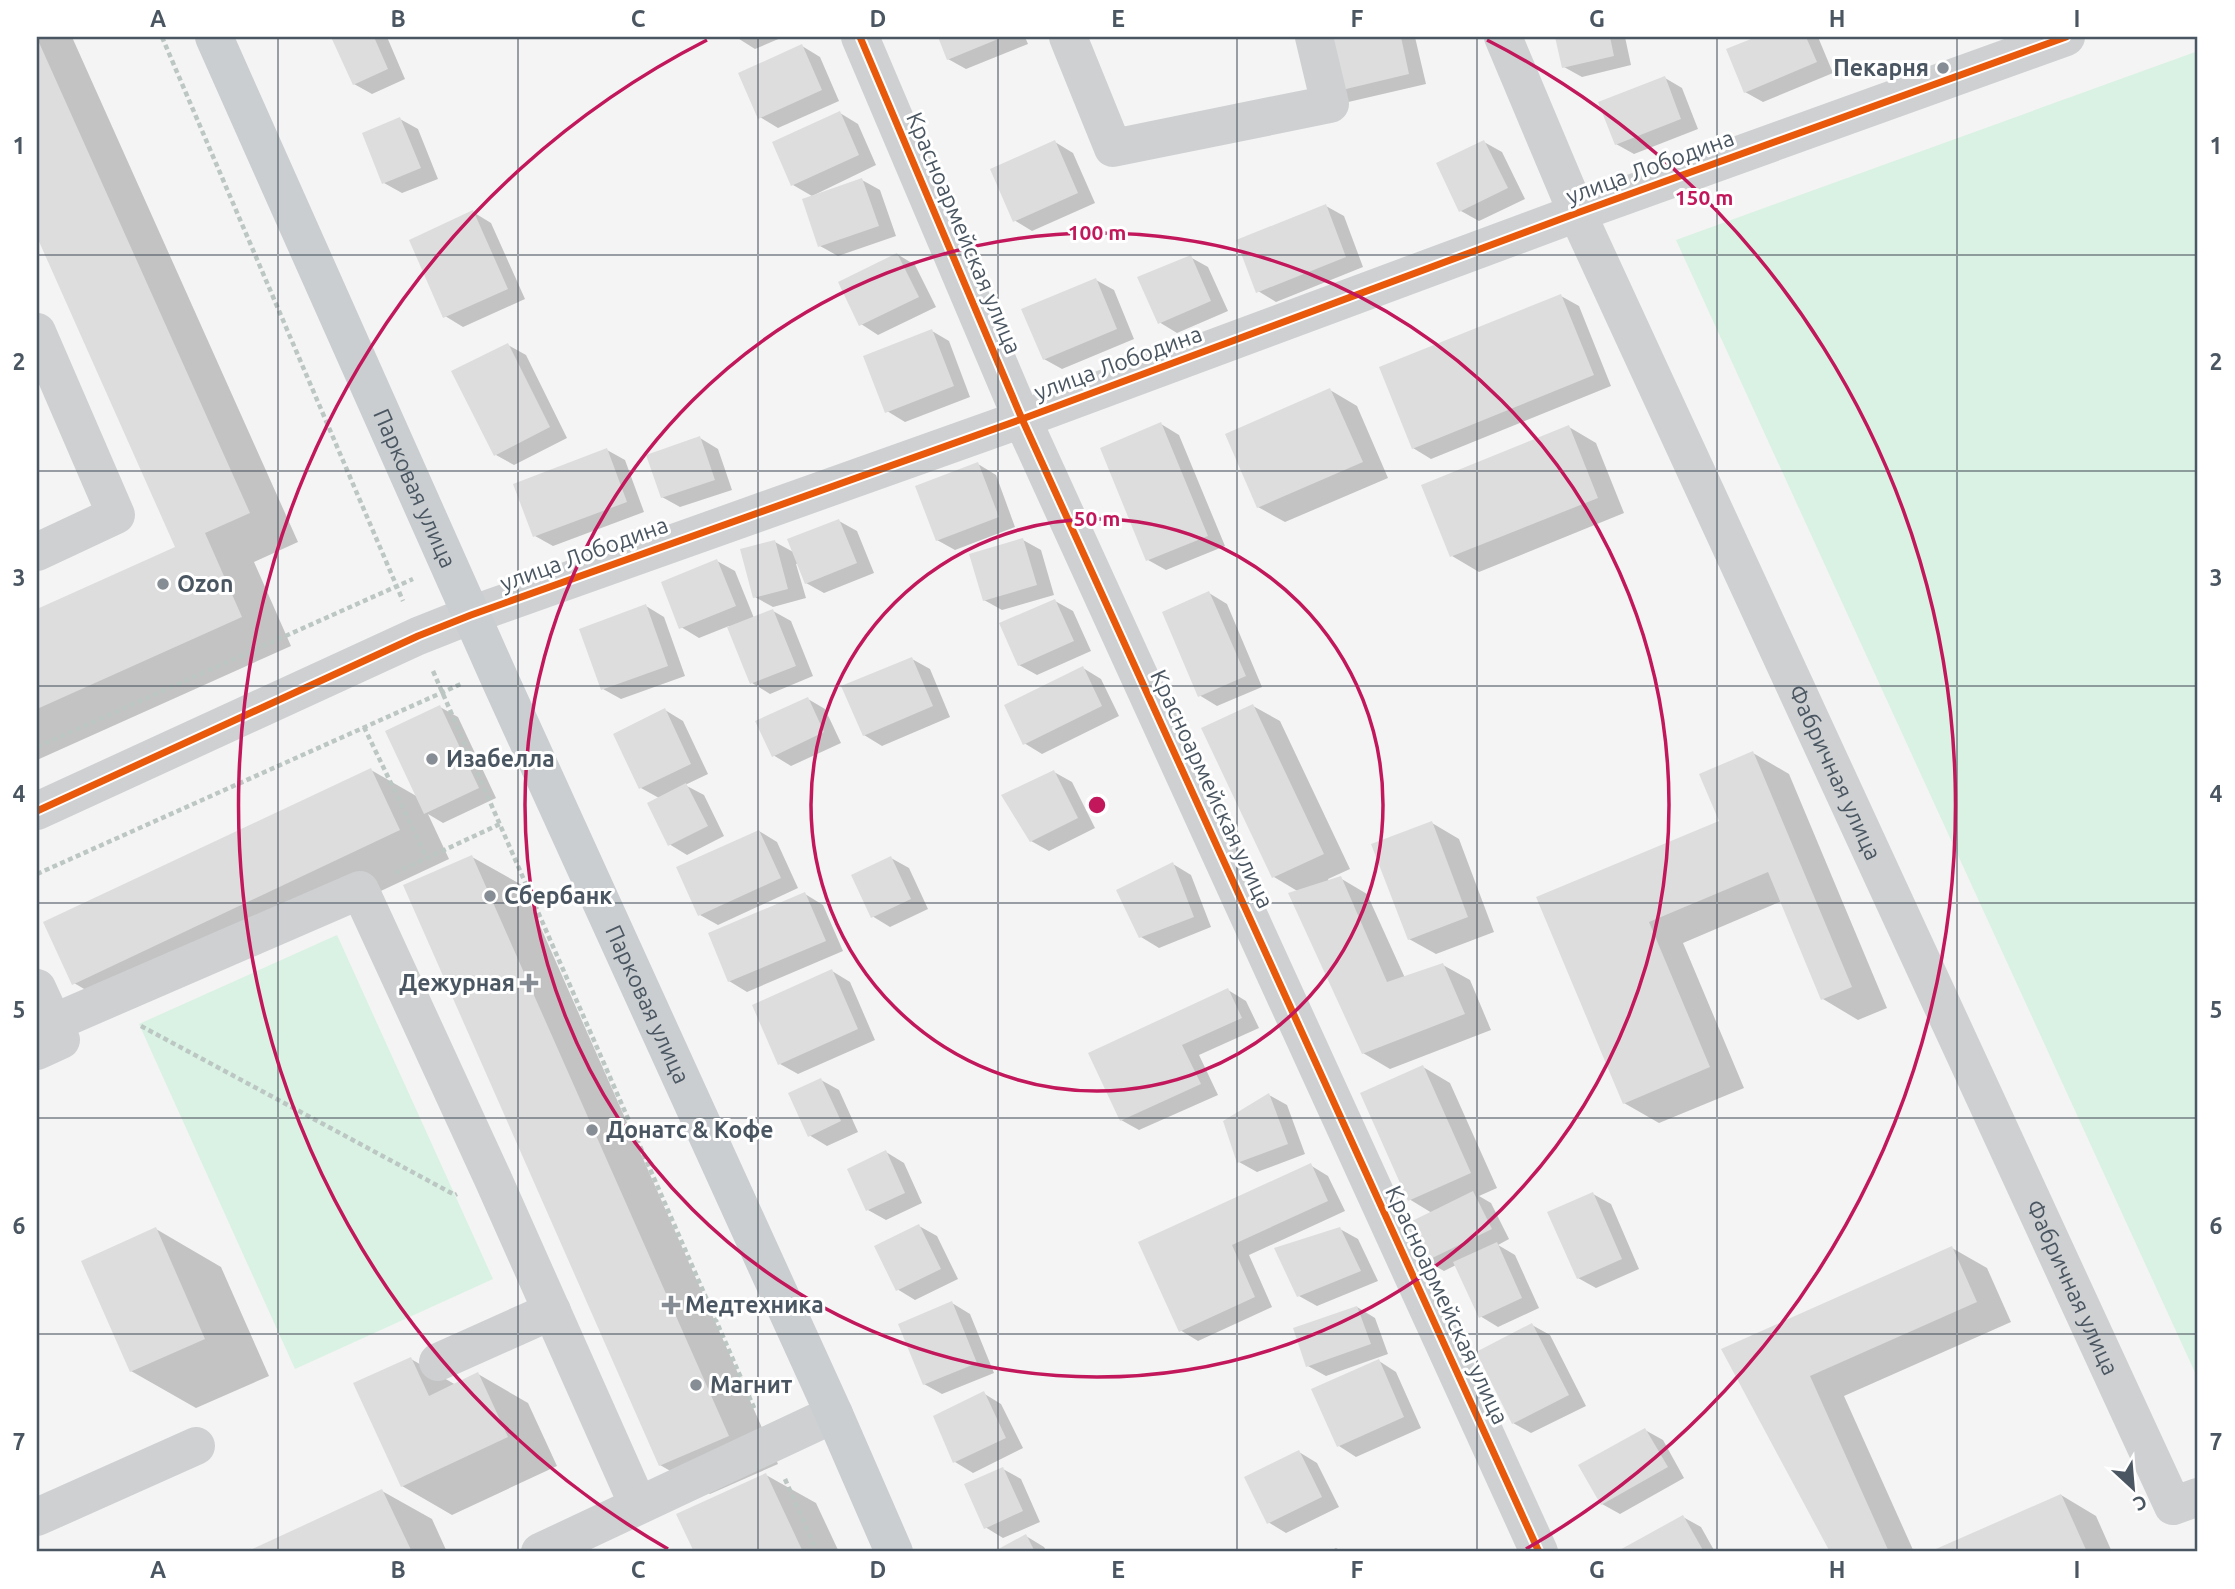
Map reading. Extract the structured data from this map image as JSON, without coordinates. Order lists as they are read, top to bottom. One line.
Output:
{"streets":{"main road":["Парковая улица"],"street":["улица Лободина","Красноармейская улица","Фабричная улица"]},"crossings":[["улица Лободина","Красноармейская улица"],["улица Лободина","Парковая улица"],["улица Лободина","Фабричная улица"]],"places":{"other":["Пекарня","Ozon","Изабелла","Сбербанк","Донатс & Кофе","Магнит"],"health":["Дежурная","Медтехника"]},"north":"bottom right","grid":{"columns":["A","B","C","D","E","F","G","H","I"],"rows":["1","2","3","4","5","6","7"]},"rings":["150 m","100 m","50 m"]}
